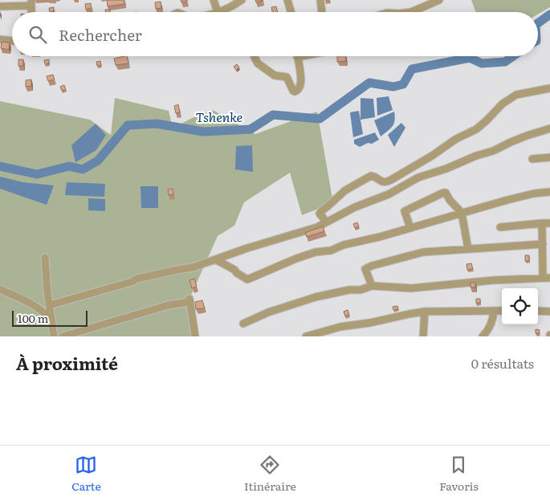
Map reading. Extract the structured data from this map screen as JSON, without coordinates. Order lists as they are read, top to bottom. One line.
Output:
{"water":["Tshenke"],"scale_bar":"100 m","page":{"search":"Rechercher","scale":"100 m","heading":["À proximité","0 résultats"],"nav":["Carte","Itinéraire","Favoris"]}}
